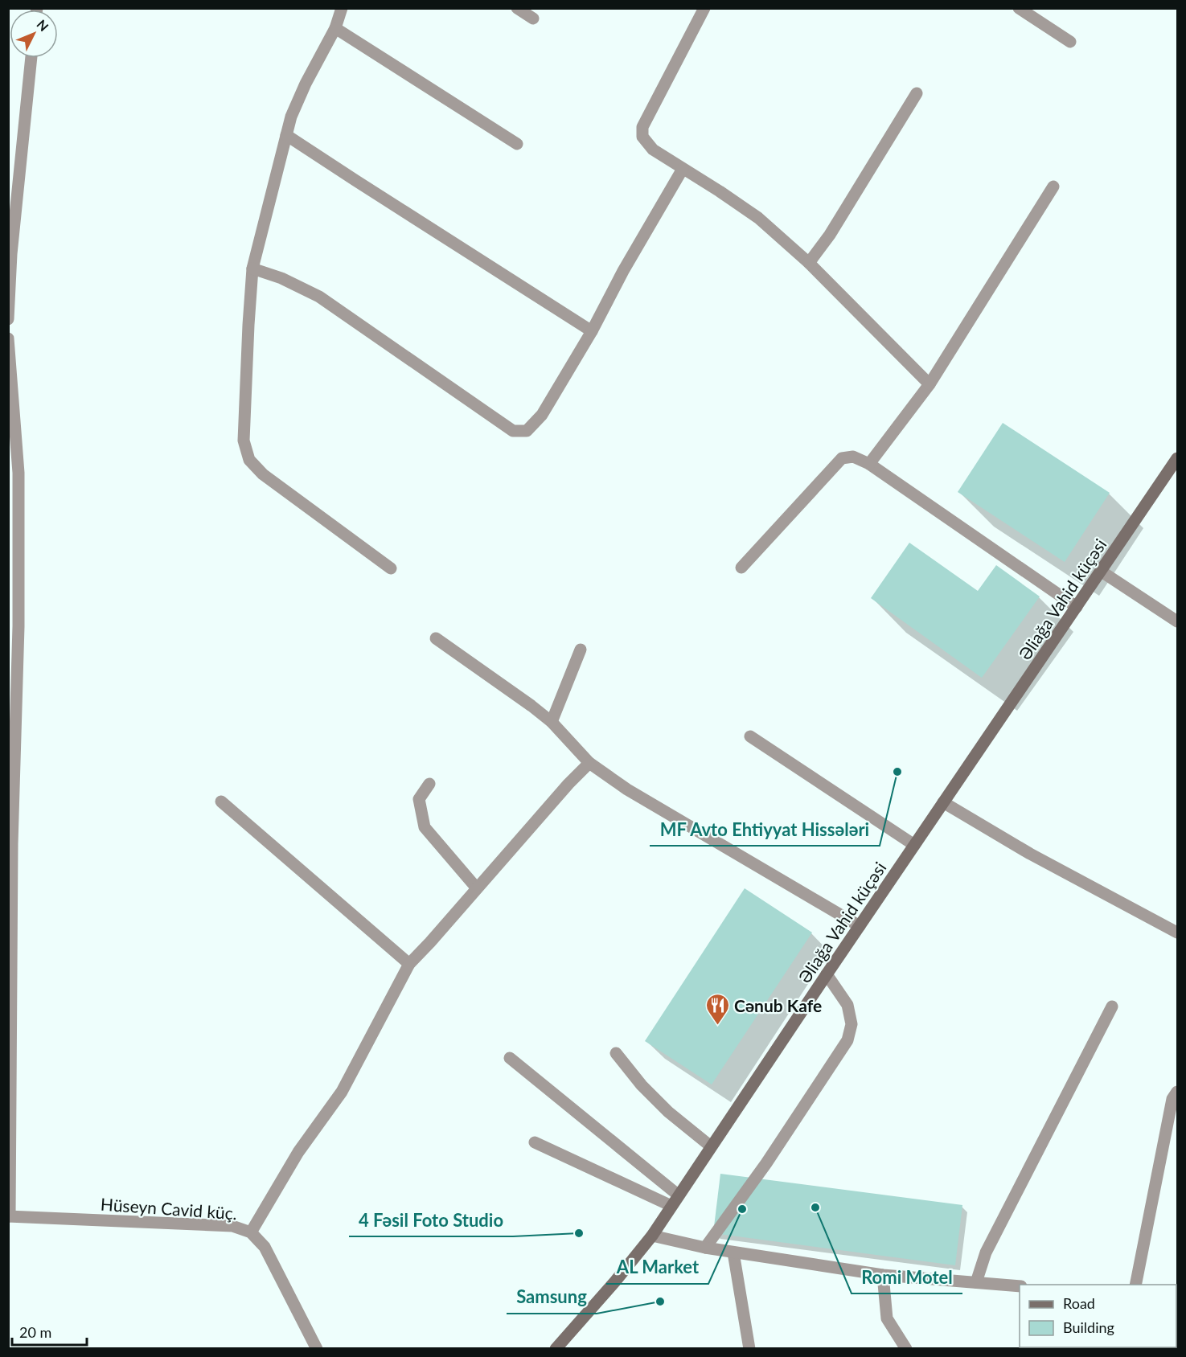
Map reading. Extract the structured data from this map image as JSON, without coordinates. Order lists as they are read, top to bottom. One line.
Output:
{"streets":{"main road":["Əliağa Vahid küçəsi"],"street":["Hüseyn Cavid küç."]},"places":{"other":["MF Avto Ehtiyyat Hissələri","Romi Motel","AL Market","4 Fəsil Foto Studio","Samsung"],"restaurant":["Cənub Kafe"]},"legend":["Road","Building"],"scale_bar":"20 m","north":"top right"}
